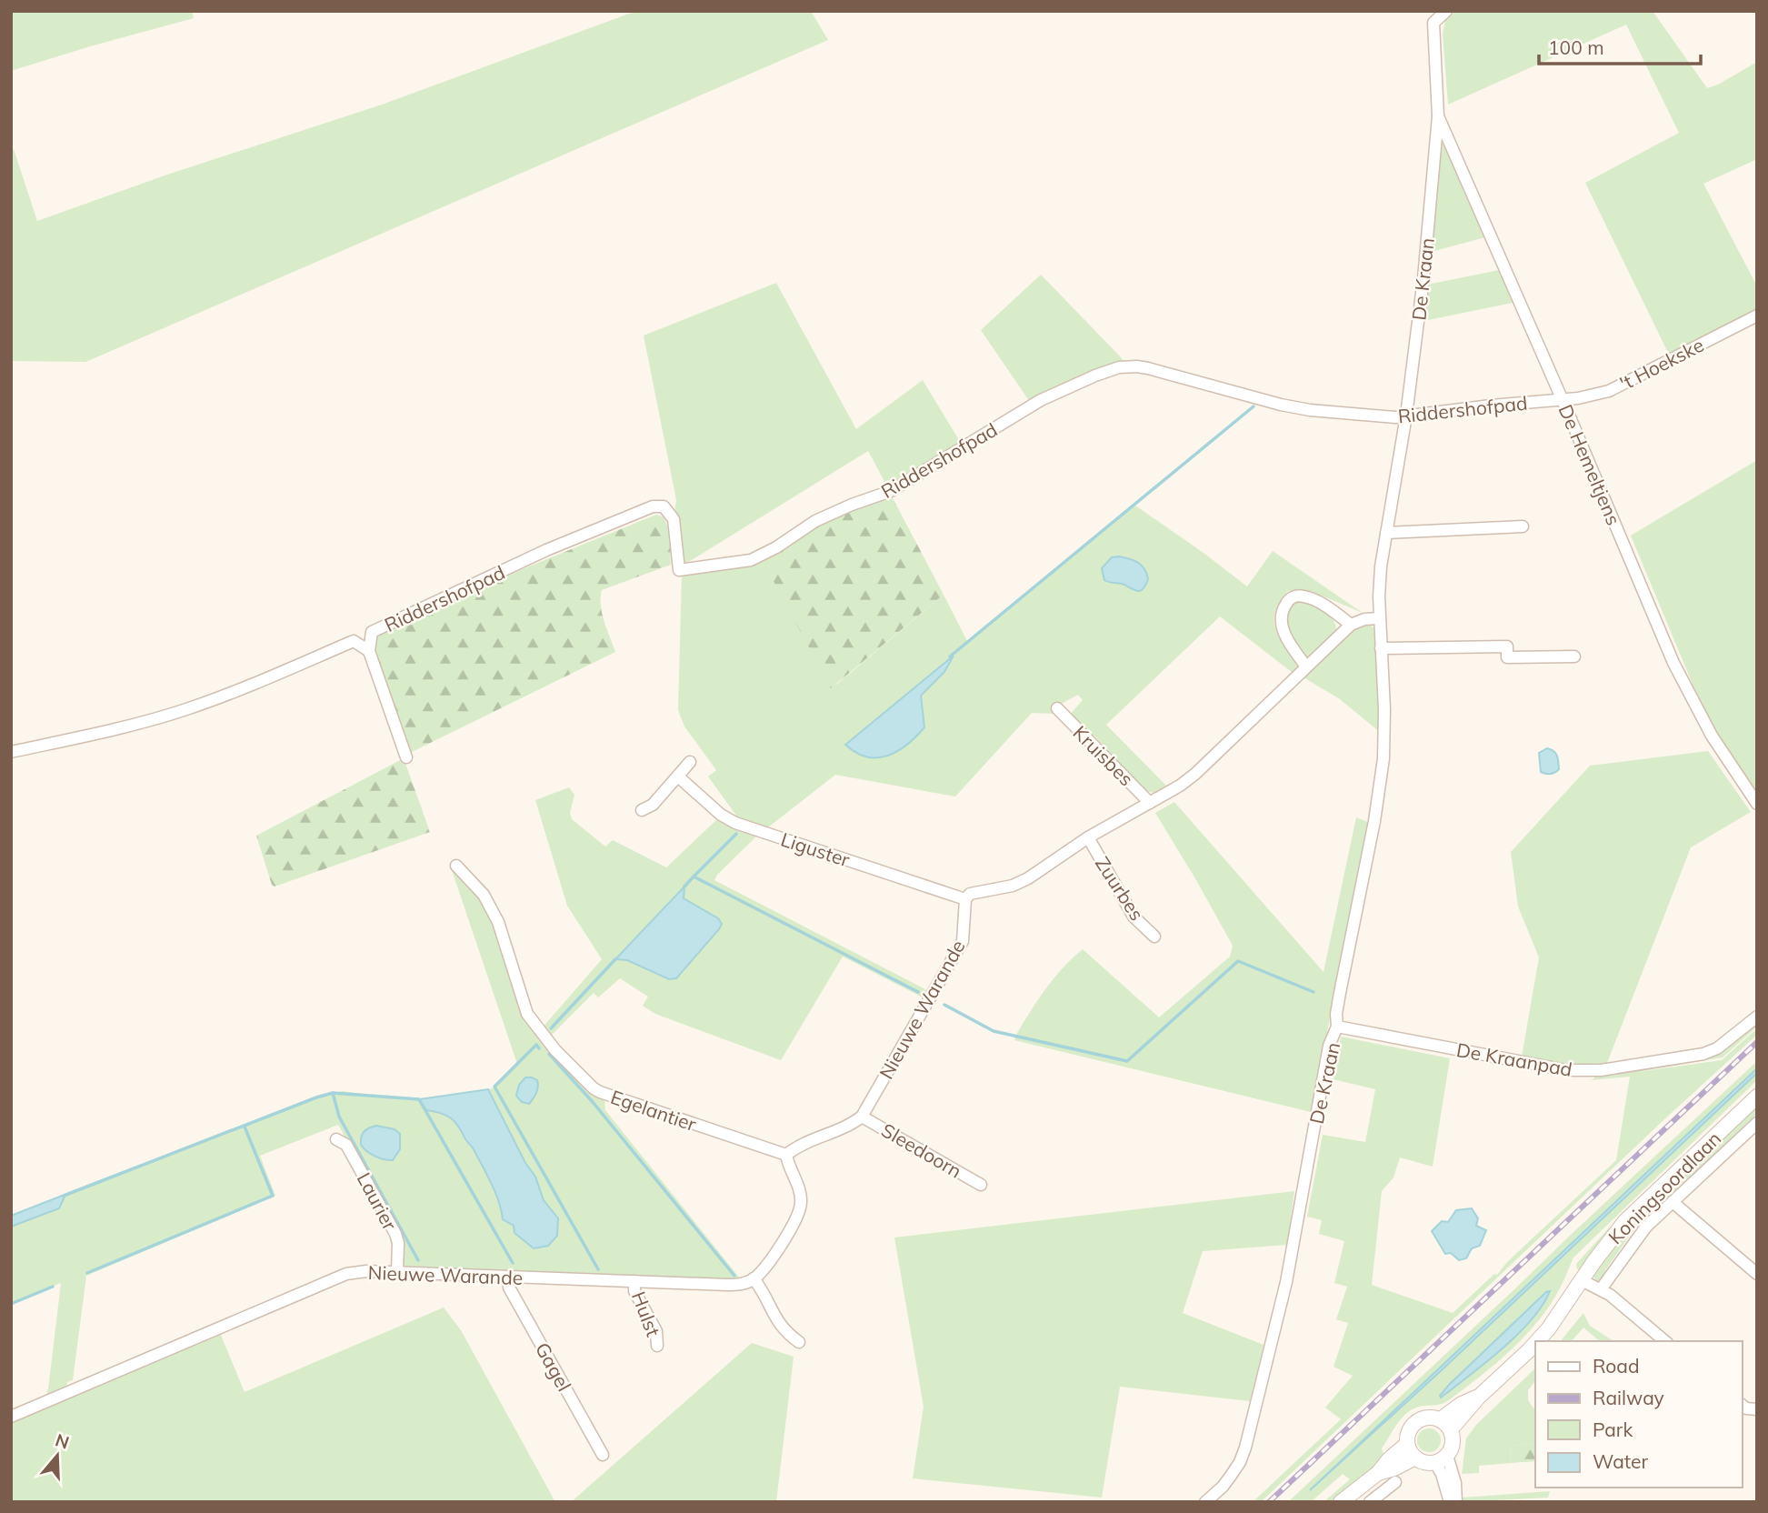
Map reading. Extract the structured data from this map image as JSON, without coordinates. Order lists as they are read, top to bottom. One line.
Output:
{"streets":{"street":["De Kraan","'t Hoekske","Riddershofpad","De Hemeltjens","Kruisbes","Liguster","Zuurbes","Nieuwe Warande","De Kraanpad","Egelantier","Sleedoorn","Koningsoordlaan","Laurier","Hulst","Gagel"]},"crossings":[["De Kraan","Riddershofpad"],["De Kraan","De Hemeltjens"],["De Kraan","De Kraanpad"],["'t Hoekske","Riddershofpad"],["'t Hoekske","De Hemeltjens"],["Riddershofpad","De Hemeltjens"],["Liguster","Nieuwe Warande"],["Nieuwe Warande","Sleedoorn"],["Nieuwe Warande","Laurier"],["Nieuwe Warande","Hulst"],["Nieuwe Warande","Gagel"]],"legend":["Road","Railway","Park","Water"],"scale_bar":"100 m","north":"top"}
